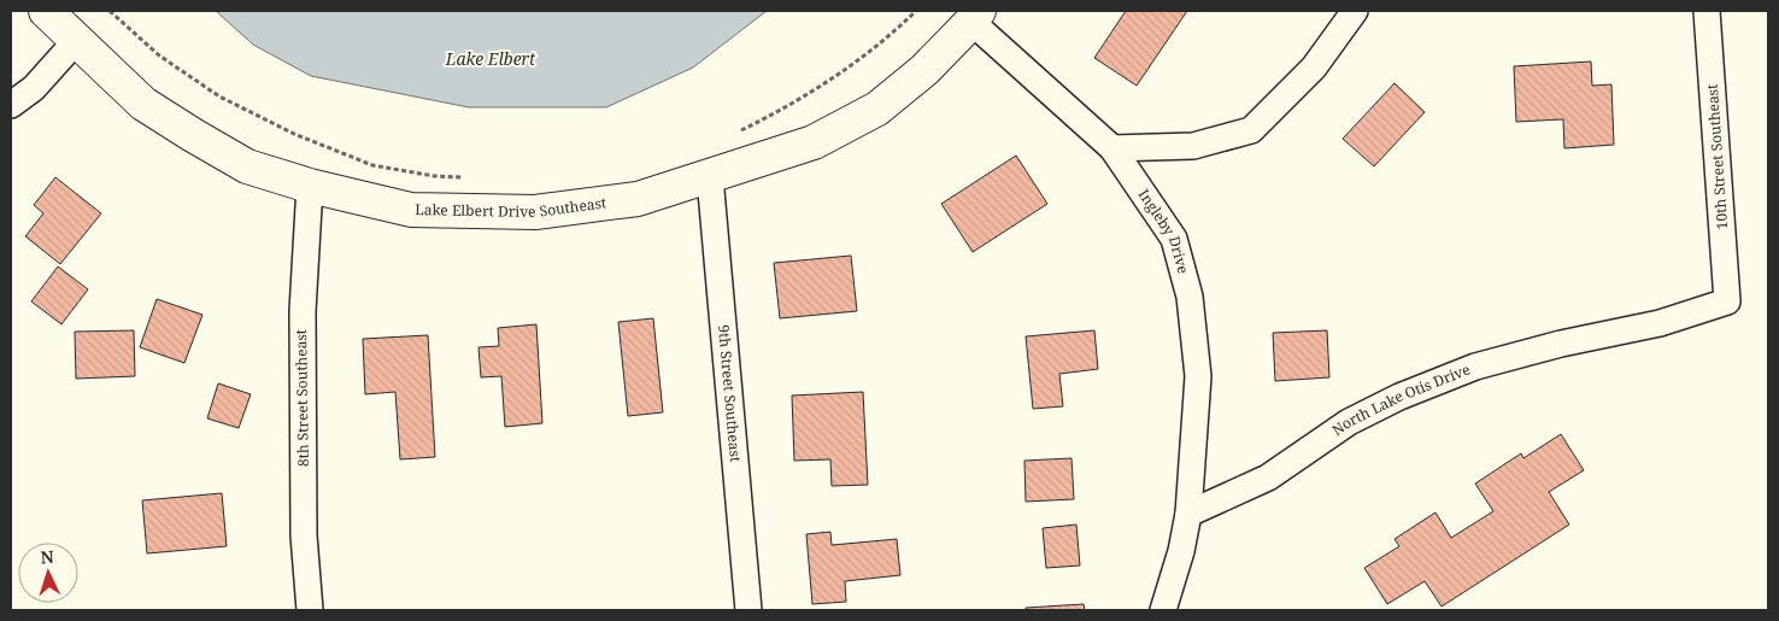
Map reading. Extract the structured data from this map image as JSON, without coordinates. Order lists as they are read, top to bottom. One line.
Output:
{"streets":{"main road":["Lake Elbert Drive Southeast"],"street":["10th Street Southeast","Ingleby Drive","9th Street Southeast","8th Street Southeast","North Lake Otis Drive"]},"crossings":[["10th Street Southeast","North Lake Otis Drive"],["Lake Elbert Drive Southeast","Ingleby Drive"],["Lake Elbert Drive Southeast","9th Street Southeast"],["Lake Elbert Drive Southeast","8th Street Southeast"],["Ingleby Drive","North Lake Otis Drive"]],"water":["Lake Elbert"],"north":"top"}
